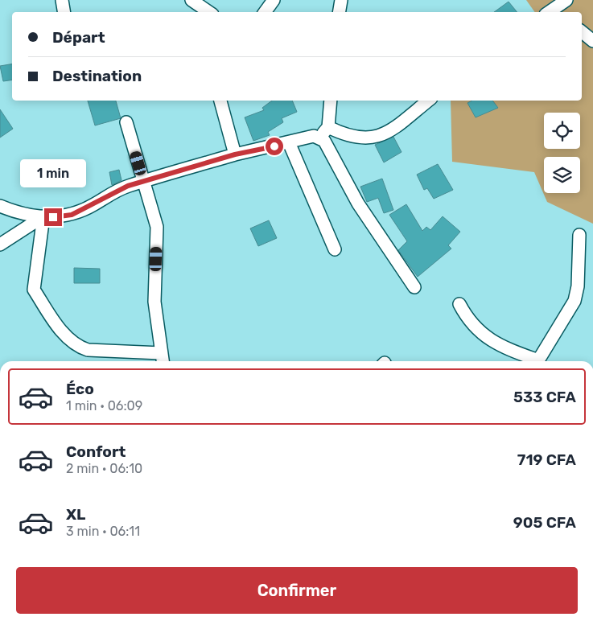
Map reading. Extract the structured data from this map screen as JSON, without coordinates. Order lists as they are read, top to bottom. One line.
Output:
{"page":{"banner":["Départ","Destination"],"bubble":"1 min","list":[{"name":"Éco","note":"1 min · 06:09","value":"533 CFA"},{"name":"Confort","note":"2 min · 06:10","value":"719 CFA"},{"name":"XL","note":"3 min · 06:11","value":"905 CFA"}],"buttons":"Confirmer"}}
